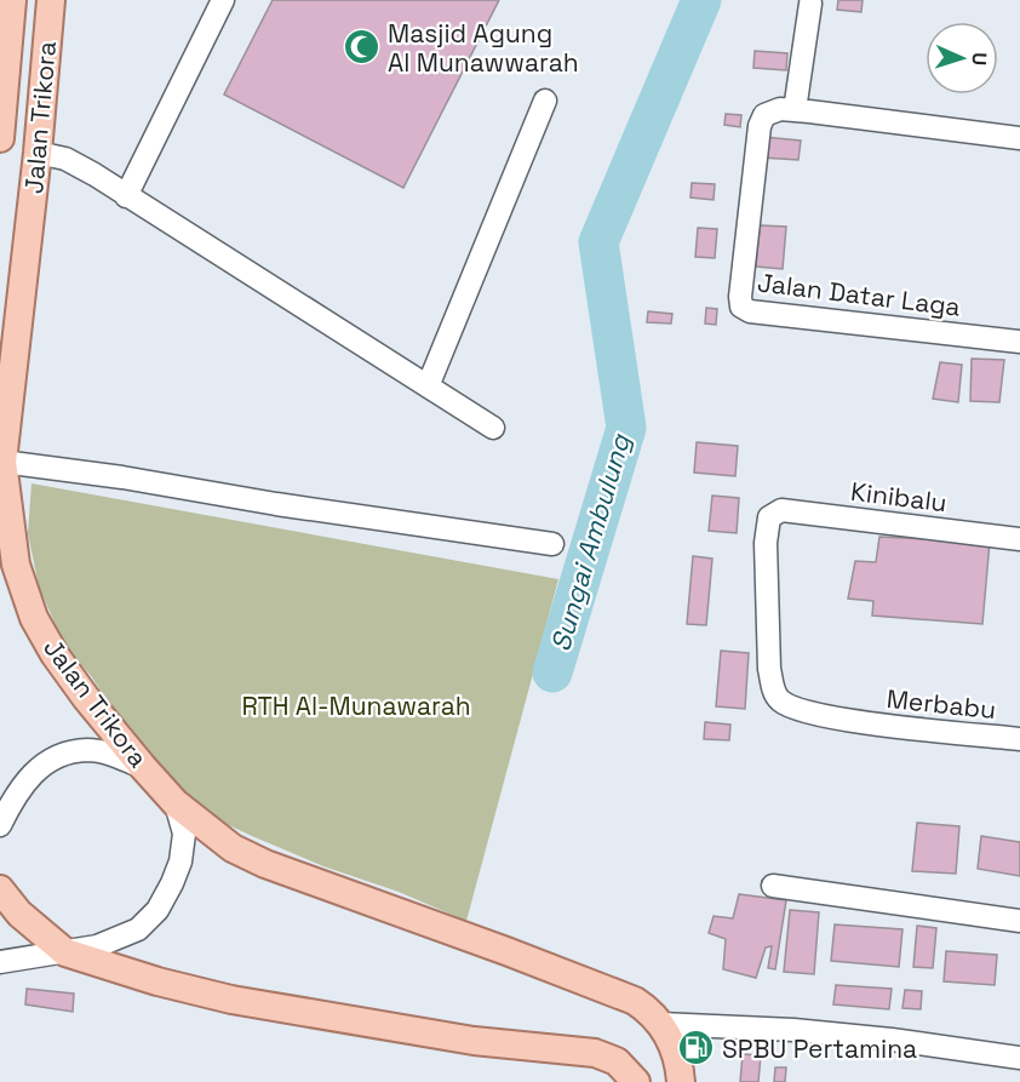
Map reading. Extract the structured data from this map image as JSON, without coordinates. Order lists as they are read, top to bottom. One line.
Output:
{"streets":{"main road":["Jalan Trikora"],"street":["Jalan Datar Laga","Kinibalu","Merbabu"]},"crossings":[["Kinibalu","Merbabu"]],"water":["Sungai Ambulung"],"parks":["RTH Al-Munawarah"],"places":{"mosque":["Masjid Agung Al Munawwarah"],"fuel station":["SPBU Pertamina"]},"north":"right"}
